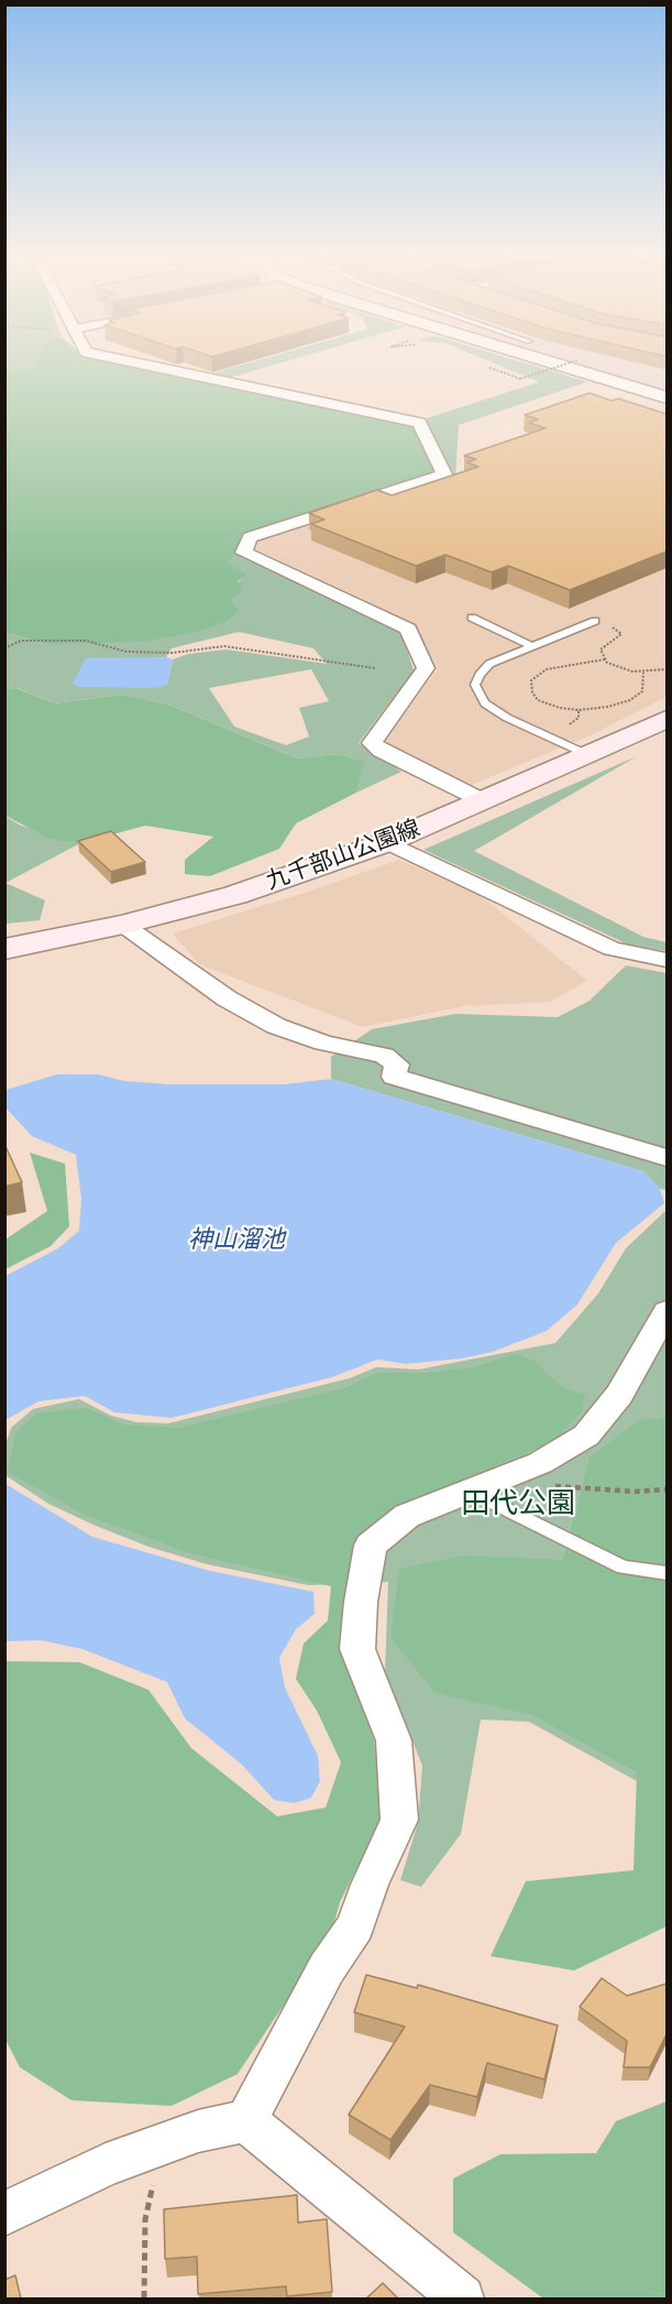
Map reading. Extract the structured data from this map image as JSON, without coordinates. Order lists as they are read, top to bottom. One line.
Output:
{"streets":{"main road":["九千部山公園線"]},"water":["神山溜池"],"parks":["田代公園"]}
